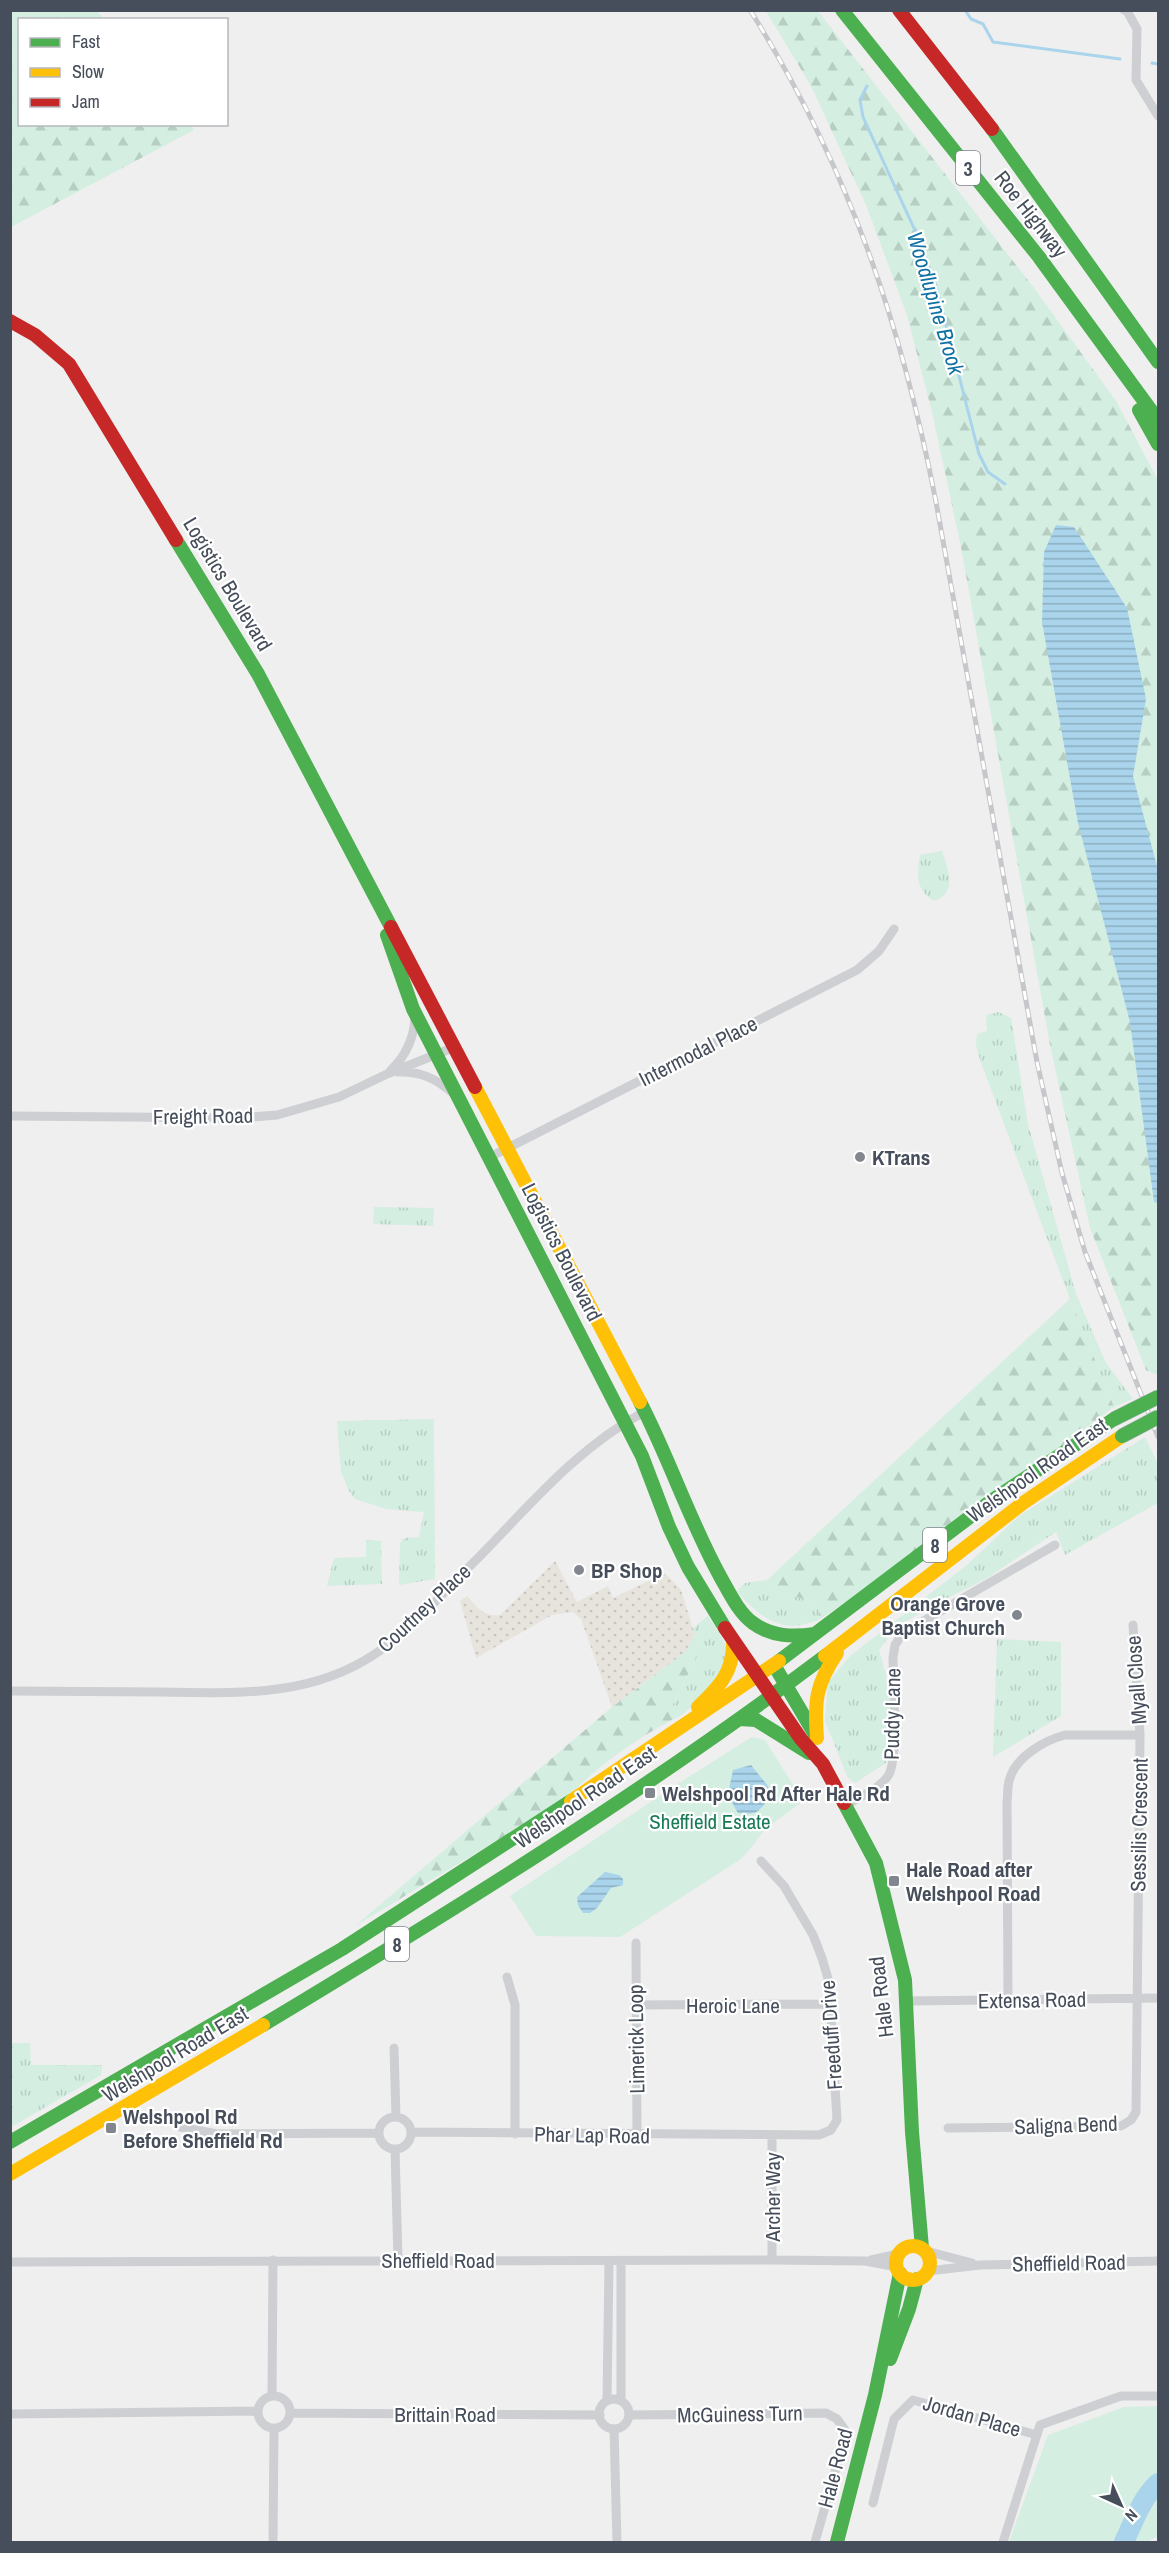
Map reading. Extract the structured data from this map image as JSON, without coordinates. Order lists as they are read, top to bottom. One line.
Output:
{"streets":{"main road":["3","Roe Highway","Logistics Boulevard","Welshpool Road East","8","Hale Road"],"street":["Intermodal Place","Freight Road","Courtney Place","Myall Close","Puddy Lane","Sessilis Crescent","Extensa Road","Heroic Lane","Freeduff Drive","Limerick Loop","Saligna Bend","Phar Lap Road","Archer Way","Sheffield Road","Brittain Road","McGuiness Turn","Jordan Place"]},"crossings":[["Logistics Boulevard","Intermodal Place"],["Logistics Boulevard","Freight Road"],["Logistics Boulevard","Welshpool Road East"],["Logistics Boulevard","8"],["Logistics Boulevard","Courtney Place"],["Logistics Boulevard","Hale Road"],["Welshpool Road East","8"],["Welshpool Road East","Hale Road"],["8","Hale Road"],["Myall Close","Sessilis Crescent"],["Puddy Lane","Hale Road"],["Sessilis Crescent","Extensa Road"],["Sessilis Crescent","Saligna Bend"],["Hale Road","Extensa Road"],["Hale Road","Sheffield Road"],["Extensa Road","Saligna Bend"],["Heroic Lane","Freeduff Drive"],["Heroic Lane","Limerick Loop"],["Freeduff Drive","Phar Lap Road"],["Freeduff Drive","Archer Way"],["Limerick Loop","Phar Lap Road"],["Phar Lap Road","Archer Way"],["Archer Way","Sheffield Road"],["Brittain Road","McGuiness Turn"]],"water":["Woodlupine Brook"],"parks":["Sheffield Estate"],"places":{"other":["KTrans","BP Shop","Orange Grove Baptist Church"],"transit":["Welshpool Rd After Hale Rd","Hale Road after Welshpool Road","Welshpool Rd Before Sheffield Rd"]},"legend":["Fast","Slow","Jam"],"north":"bottom right"}
